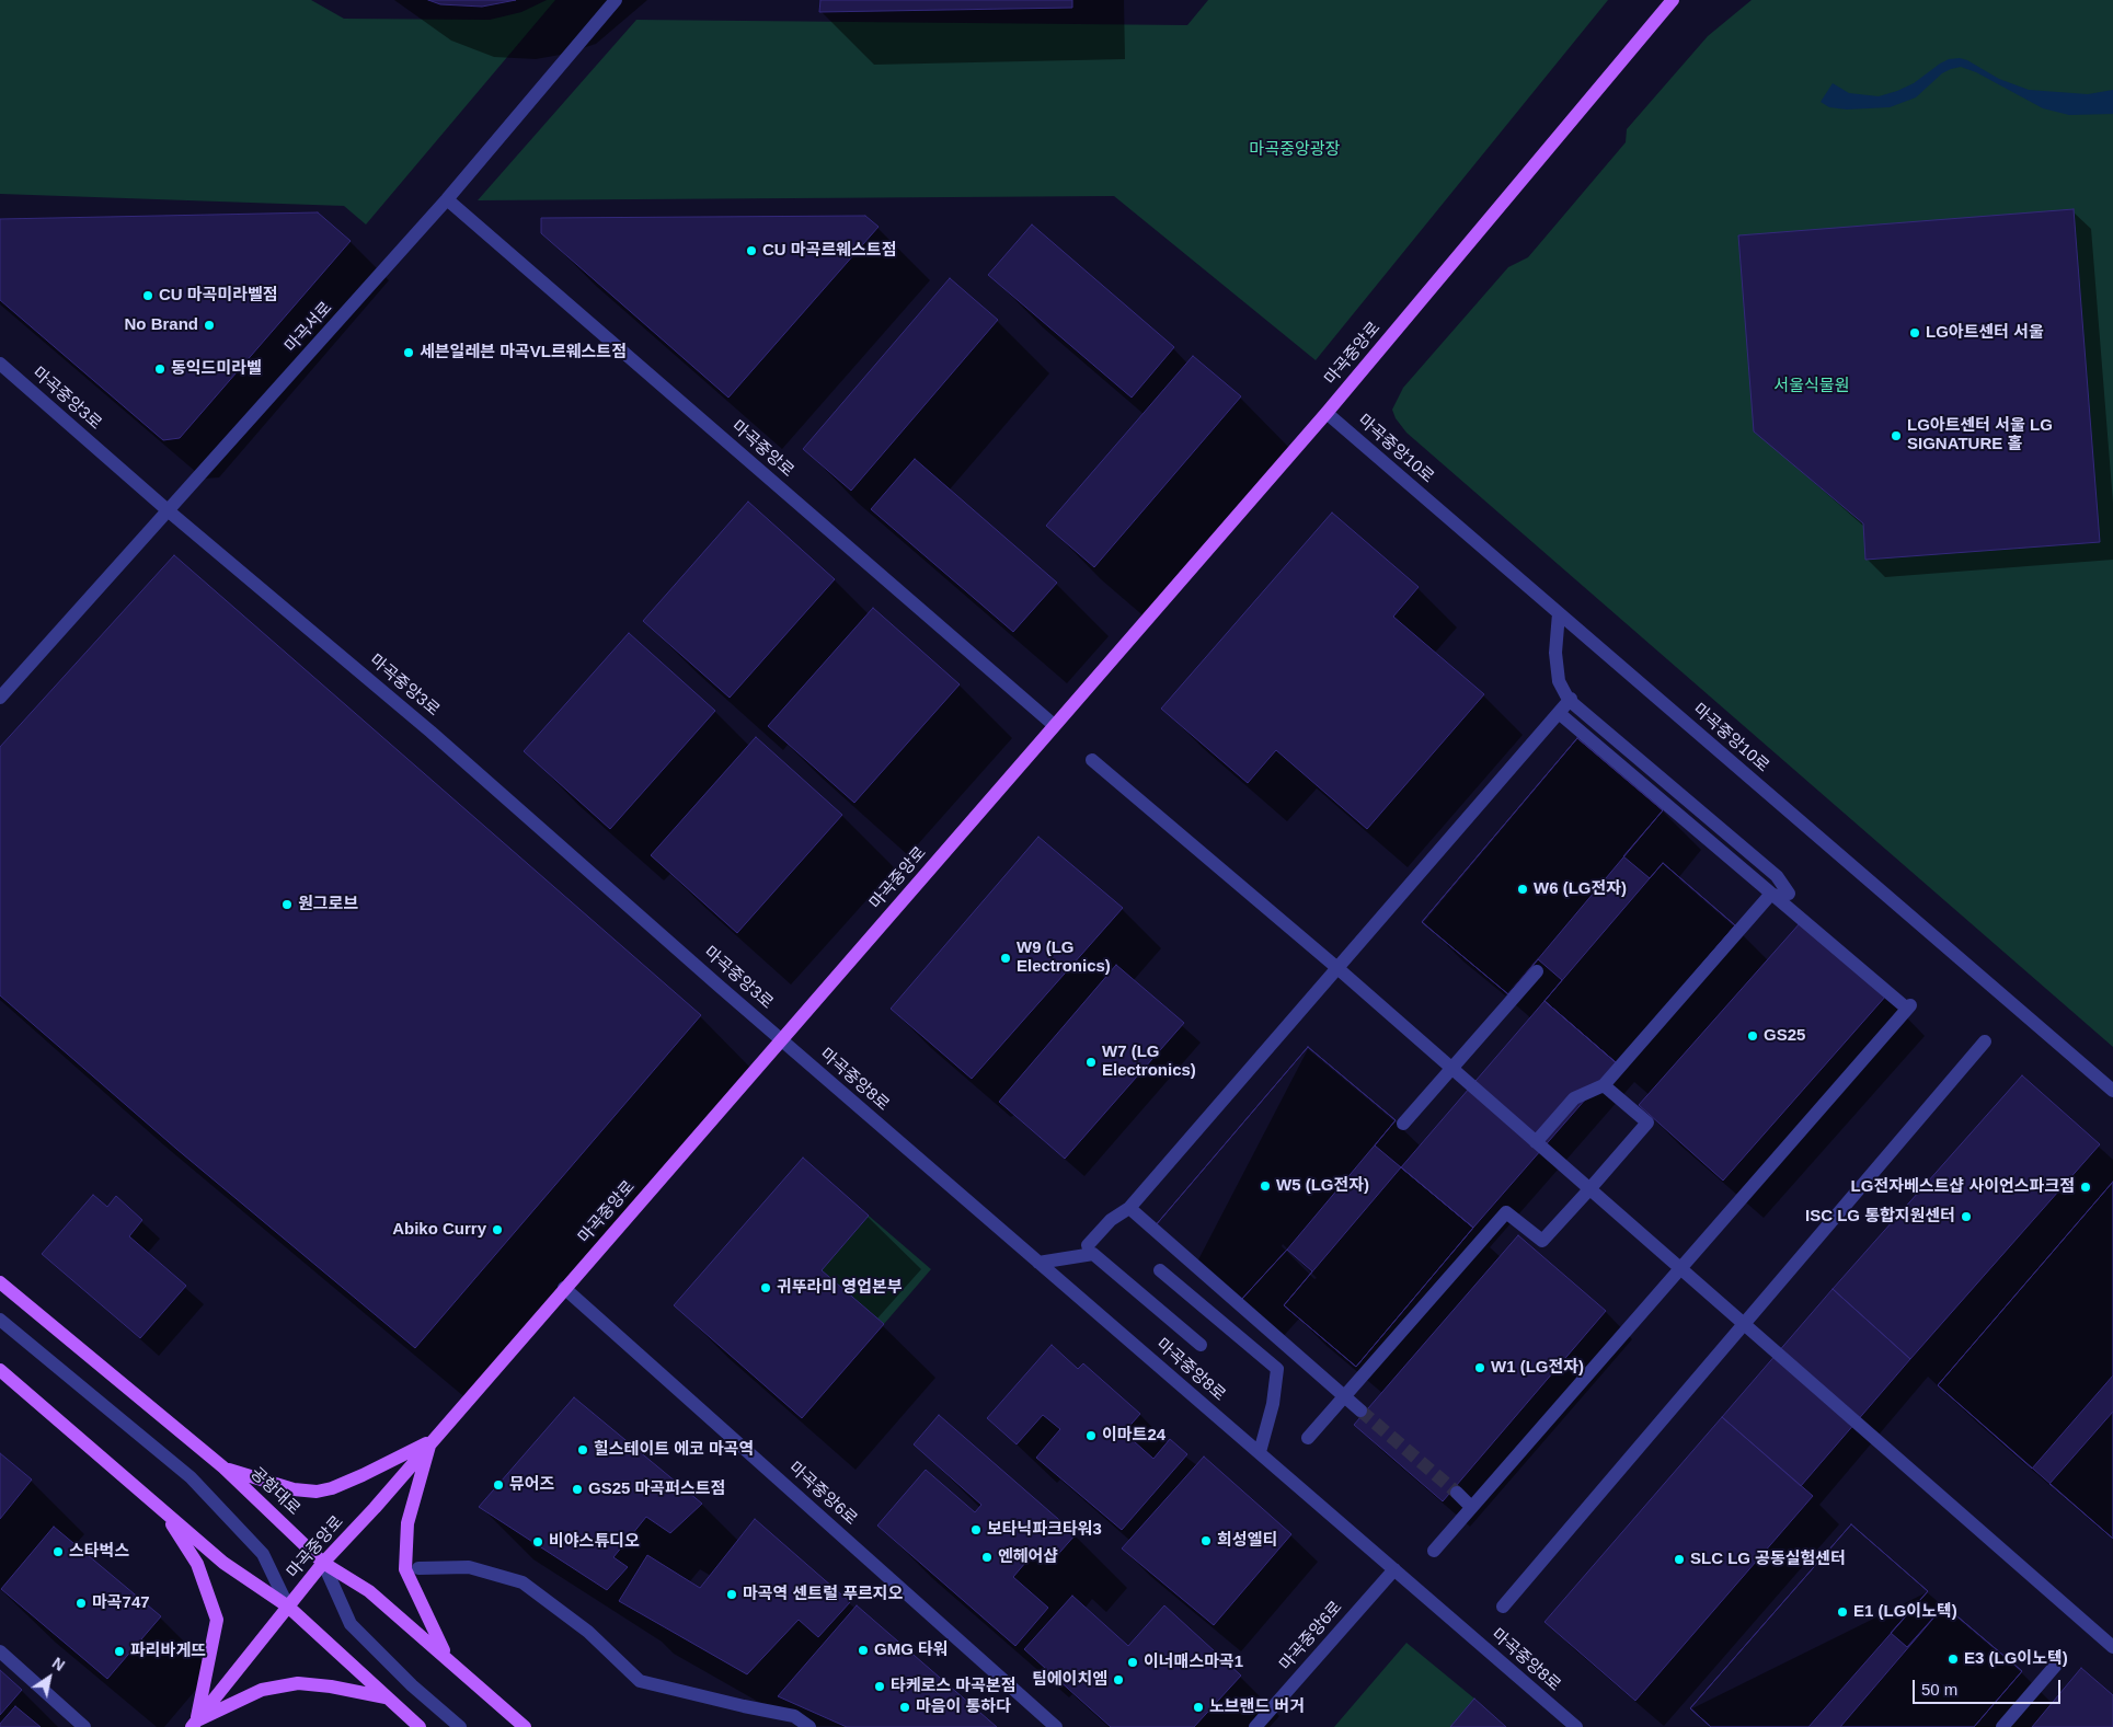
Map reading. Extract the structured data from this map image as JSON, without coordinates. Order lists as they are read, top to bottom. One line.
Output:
{"streets":{"main road":["마곡중앙로","공항대로"],"street":["마곡서로","마곡중앙3로","마곡중앙10로","마곡중앙8로","마곡중앙6로"]},"crossings":[["마곡서로","마곡중앙로"],["마곡서로","마곡중앙3로"],["마곡중앙로","마곡중앙3로"],["마곡중앙로","마곡중앙10로"],["마곡중앙로","마곡중앙8로"],["마곡중앙로","공항대로"],["마곡중앙로","마곡중앙6로"],["마곡중앙3로","마곡중앙8로"],["마곡중앙8로","마곡중앙6로"]],"parks":["마곡중앙광장","서울식물원"],"places":["CU 마곡르웨스트점","CU 마곡미라벨점","No Brand","LG아트센터 서울","세븐일레븐 마곡VL르웨스트점","동익드미라벨","LG아트센터 서울 LG SIGNATURE 홀","W6 (LG전자)","원그로브","W9 (LG Electronics)","GS25","W7 (LG Electronics)","W5 (LG전자)","LG전자베스트샵 사이언스파크점","ISC LG 통합지원센터","Abiko Curry","귀뚜라미 영업본부","W1 (LG전자)","이마트24","힐스테이트 에코 마곡역","뮤어즈","GS25 마곡퍼스트점","보타닉파크타워3","희성엘티","비야스튜디오","스타벅스","엔헤어샵","SLC LG 공동실험센터","마곡역 센트럴 푸르지오","마곡747","E1 (LG이노텍)","GMG 타워","파리바게뜨","E3 (LG이노텍)","이너매스마곡1","팀에이치엠","타케로스 마곡본점","마음이 통하다","노브랜드 버거"],"scale_bar":"50 m","north":"top right"}
